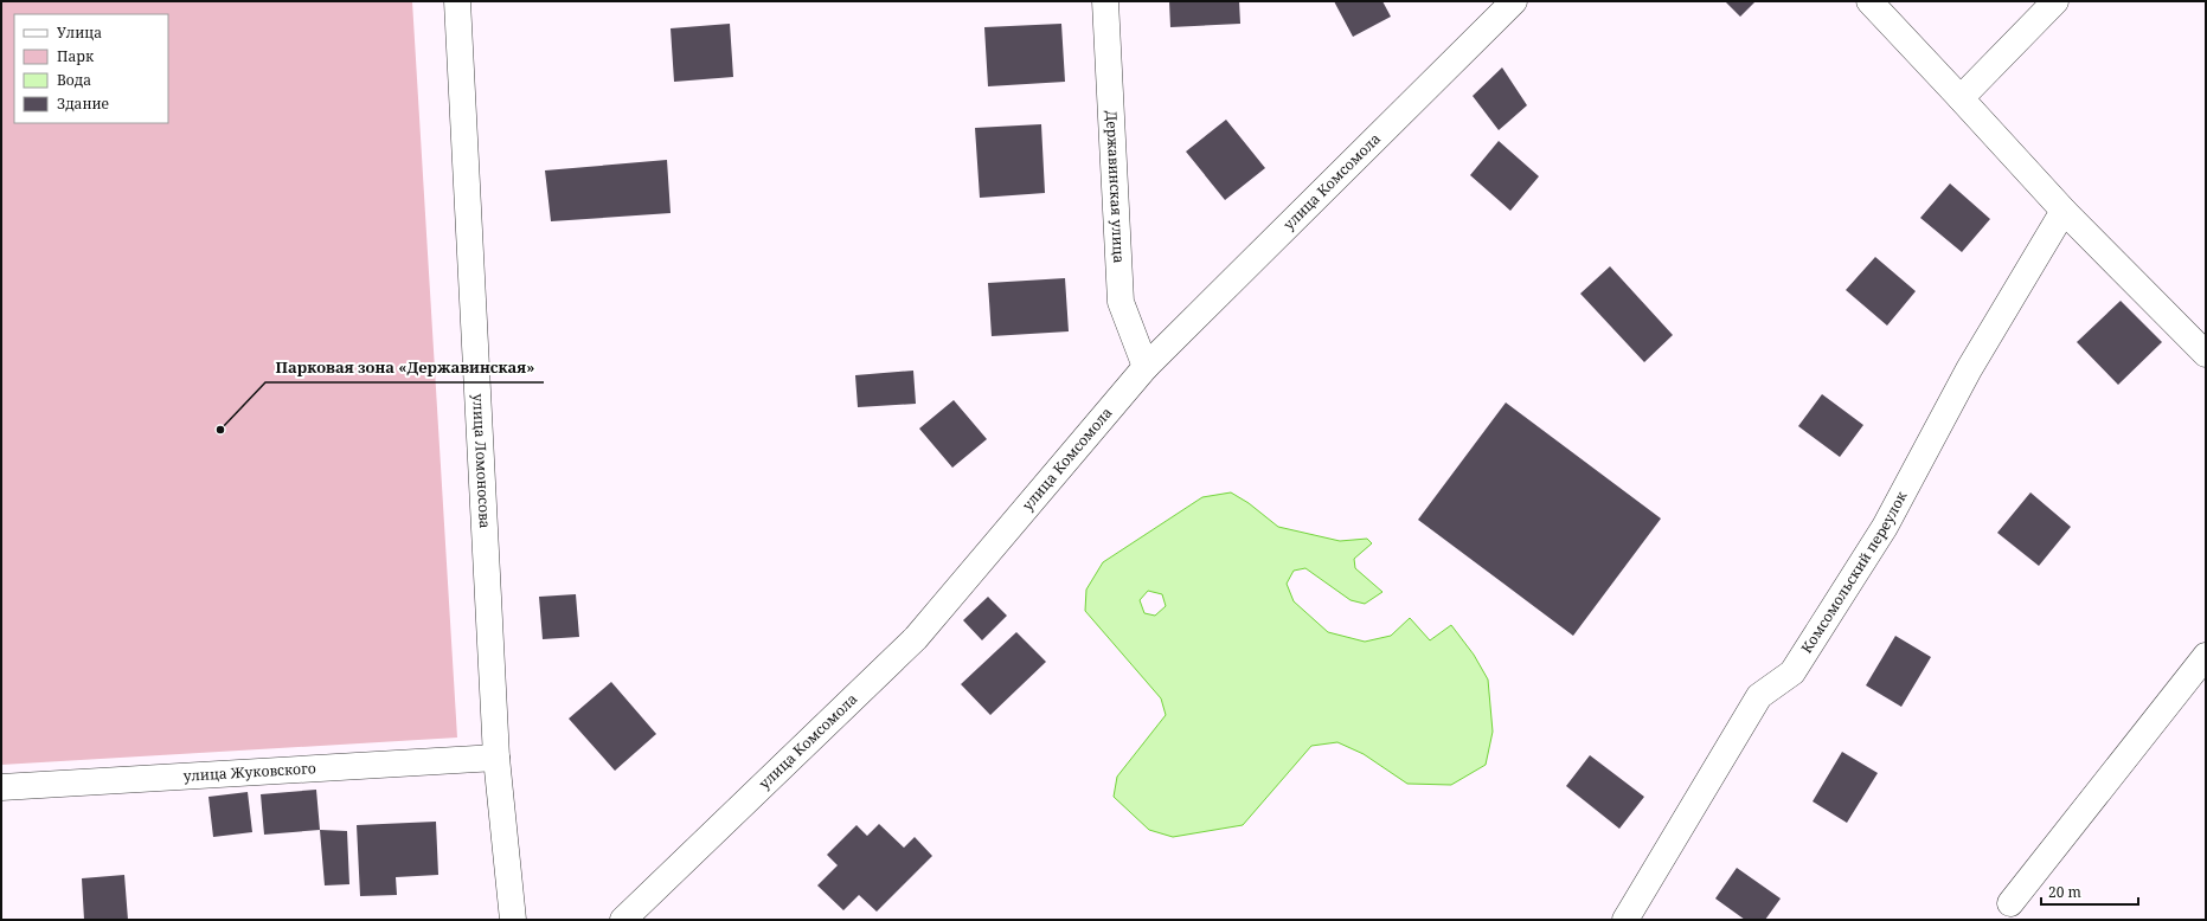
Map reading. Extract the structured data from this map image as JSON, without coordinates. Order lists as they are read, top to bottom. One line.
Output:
{"streets":{"street":["улица Комсомола","Державинская улица","улица Ломоносова","Комсомольский переулок","улица Жуковского"]},"crossings":[["улица Комсомола","Державинская улица"],["улица Ломоносова","улица Жуковского"]],"places":["Парковая зона «Державинская»"],"legend":["Улица","Парк","Вода","Здание"],"scale_bar":"20 m"}
